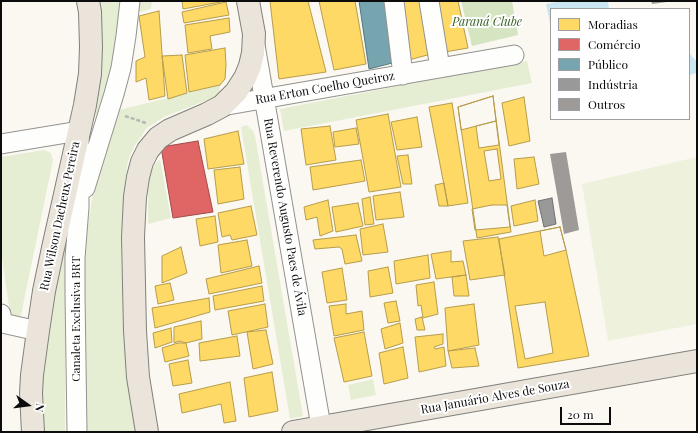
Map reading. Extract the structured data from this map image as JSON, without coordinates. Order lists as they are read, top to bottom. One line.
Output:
{"streets":{"main road":["Rua Erton Coelho Queiroz","Rua Wilson Dacheux Pereira","Rua Reverendo Augusto Paes de Ávila","Rua Januário Alves de Souza"],"street":["Canaleta Exclusiva BRT"]},"crossings":[["Rua Erton Coelho Queiroz","Rua Reverendo Augusto Paes de Ávila"],["Rua Wilson Dacheux Pereira","Canaleta Exclusiva BRT"],["Rua Reverendo Augusto Paes de Ávila","Rua Januário Alves de Souza"]],"parks":["Paraná Clube"],"legend":["Moradias","Comércio","Público","Indústria","Outros"],"scale_bar":"20 m","north":"right"}
